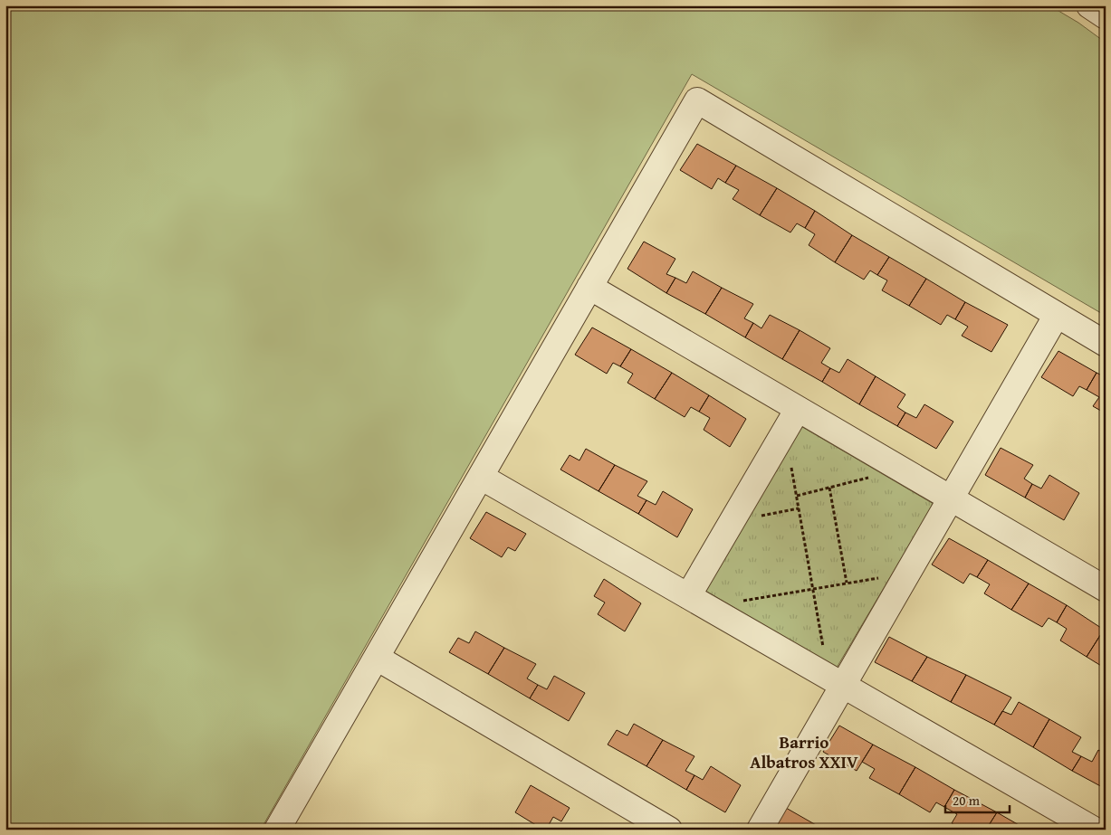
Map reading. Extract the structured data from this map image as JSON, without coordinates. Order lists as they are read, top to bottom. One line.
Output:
{"districts":["Barrio Albatros XXIV"],"scale_bar":"20 m"}
